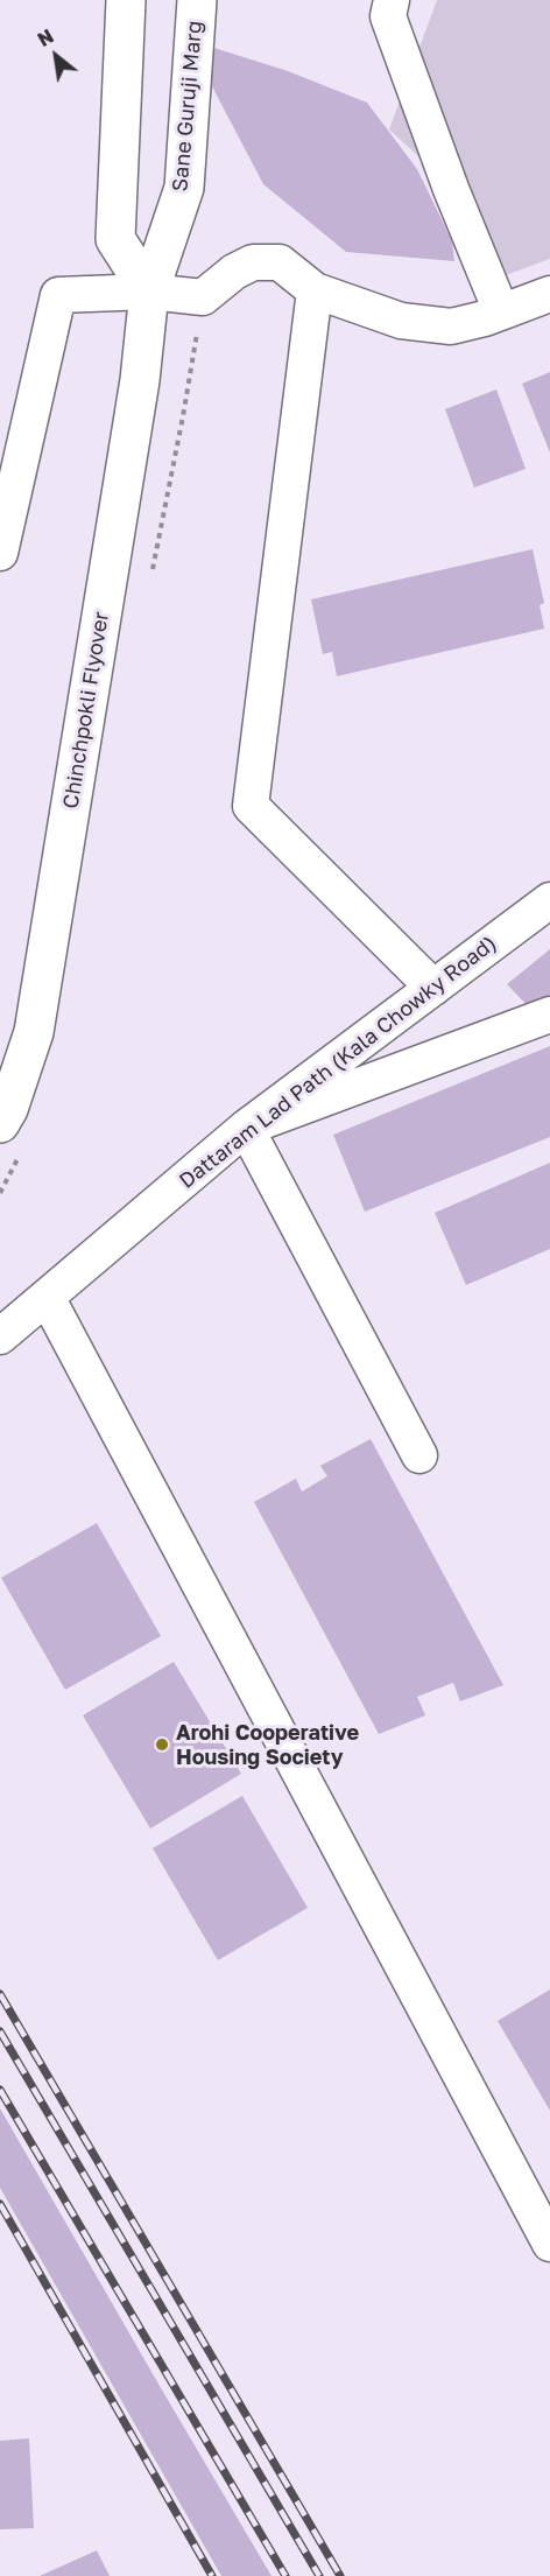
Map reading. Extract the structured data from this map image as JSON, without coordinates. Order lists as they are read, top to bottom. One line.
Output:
{"streets":{"main road":["Sane Guruji Marg","Chinchpokli Flyover"],"street":["Dattaram Lad Path (Kala Chowky Road)"]},"crossings":[["Sane Guruji Marg","Chinchpokli Flyover"]],"places":["Arohi Cooperative Housing Society"],"north":"top left"}
